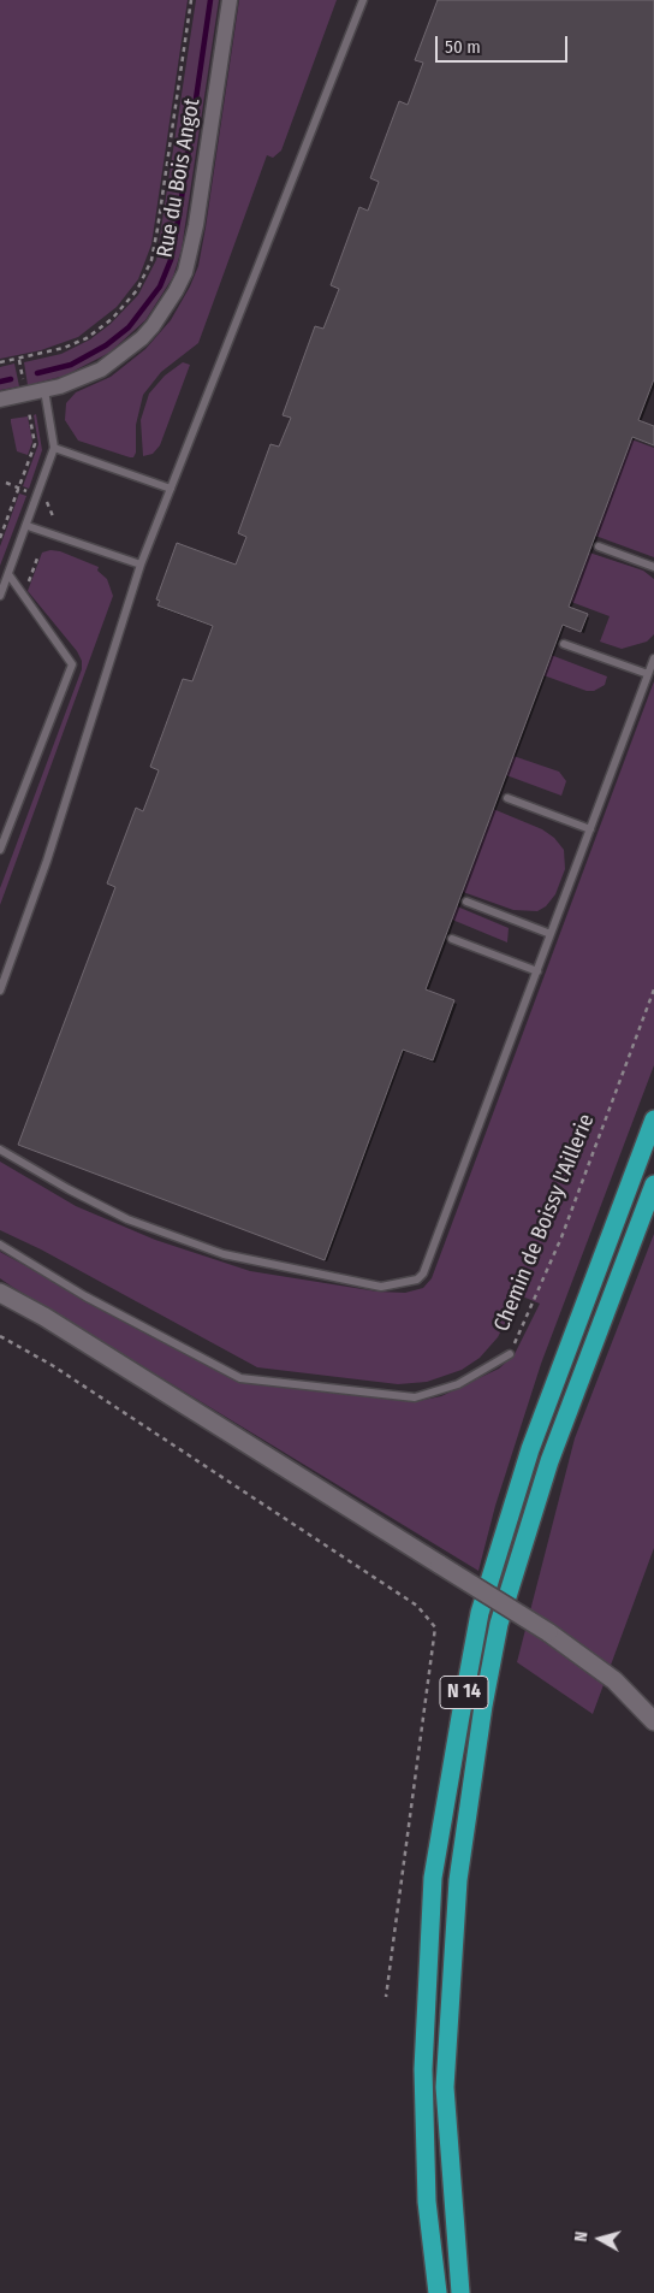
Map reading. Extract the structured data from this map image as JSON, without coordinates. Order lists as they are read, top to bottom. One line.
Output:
{"streets":{"highway":["N 14"],"street":["Rue du Bois Angot"],"lane":["Chemin de Boissy l'Aillerie"]},"scale_bar":"50 m","north":"left"}
